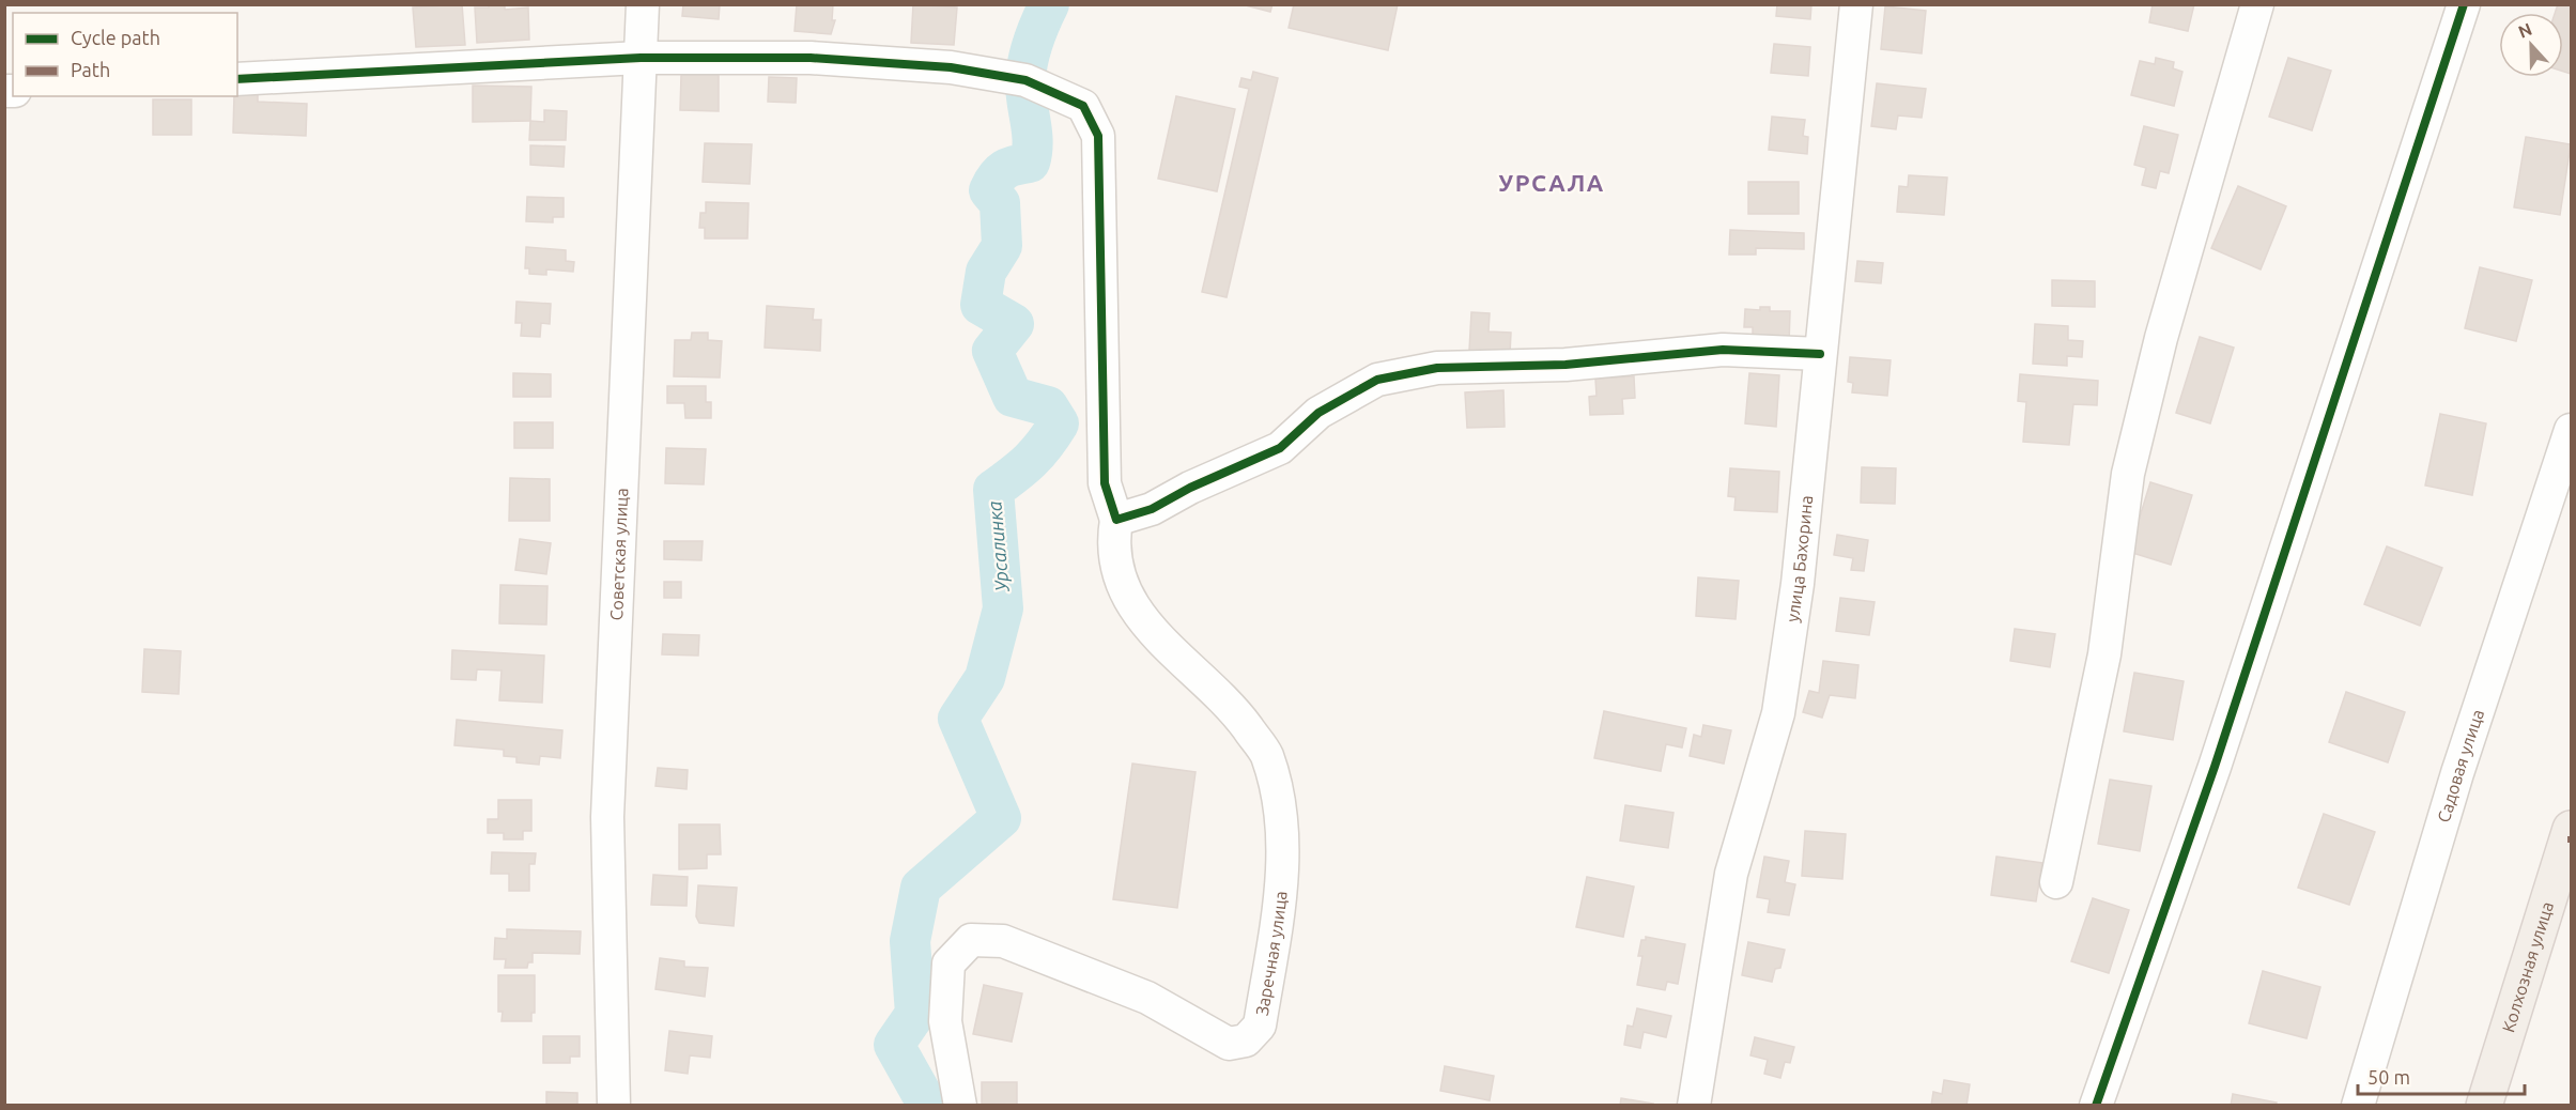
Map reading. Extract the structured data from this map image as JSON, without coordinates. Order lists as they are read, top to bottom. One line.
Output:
{"streets":{"main road":["Колхозная улица"],"street":["Советская улица","улица Бахорина","Садовая улица","Заречная улица"]},"districts":["УРСАЛА"],"water":["Урсалинка"],"legend":["Cycle path","Path"],"scale_bar":"50 m","north":"top"}
